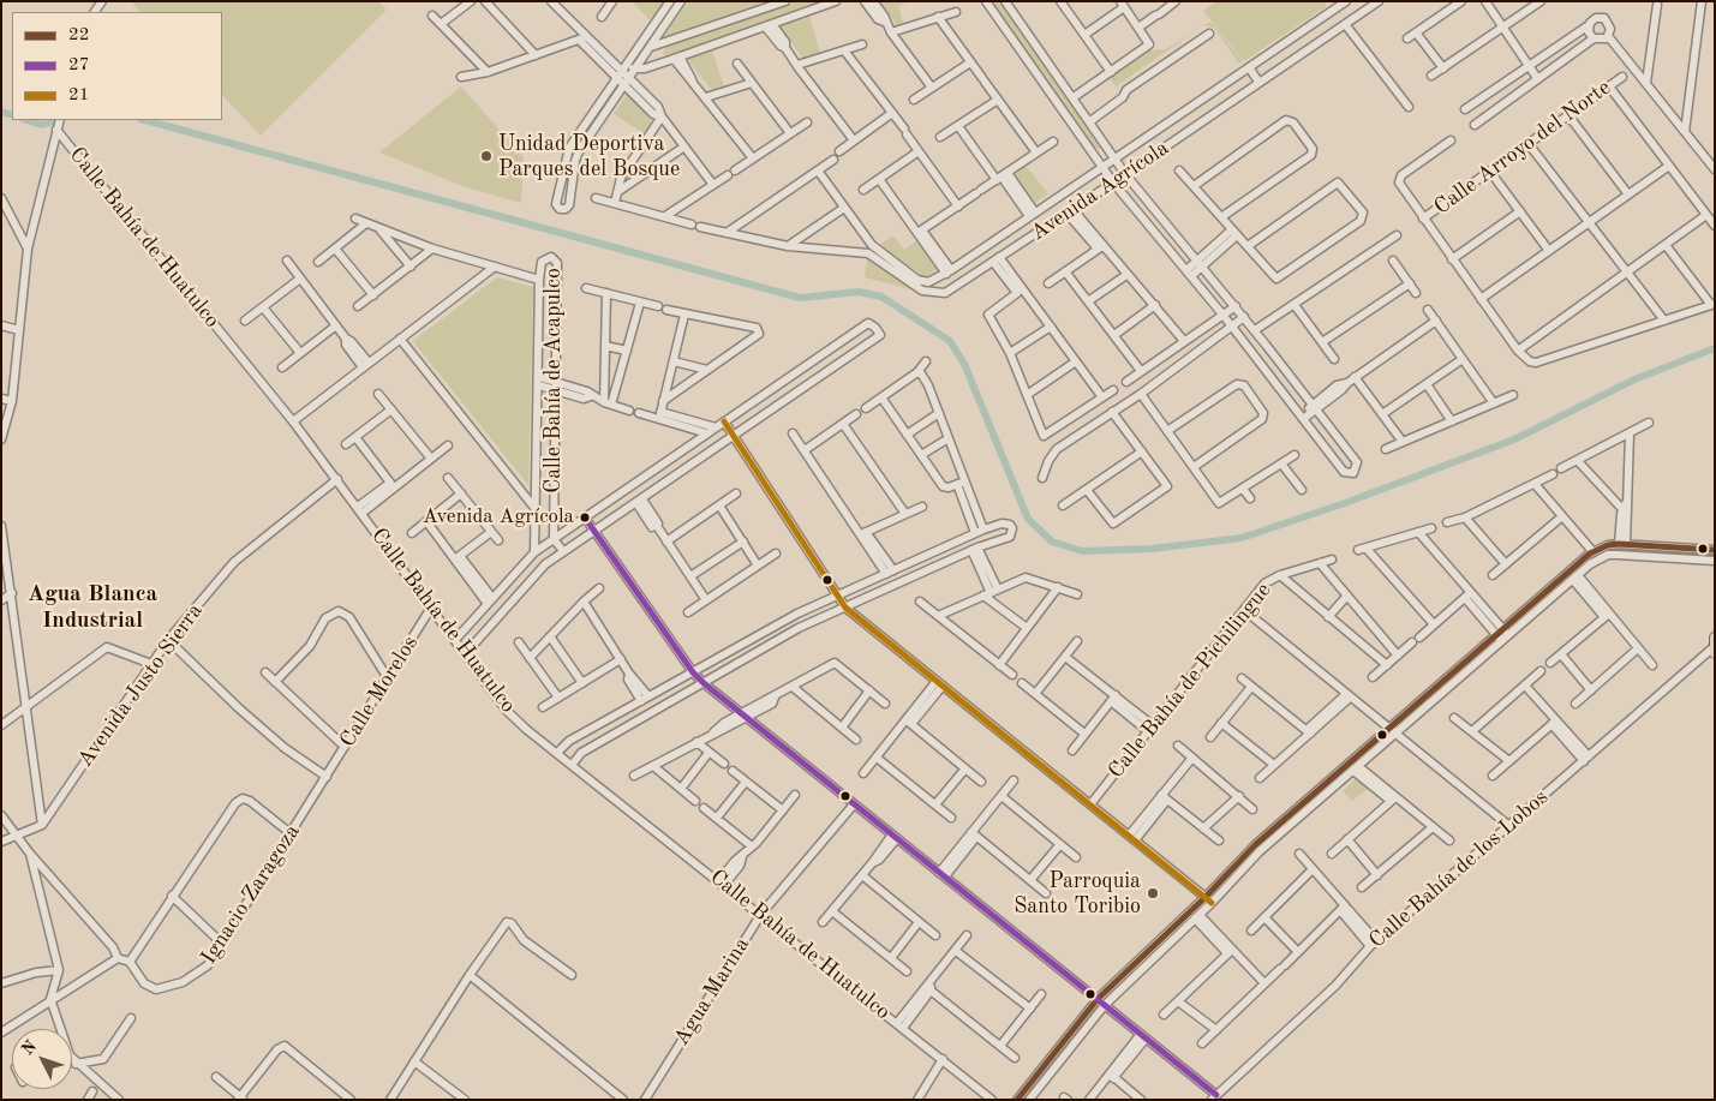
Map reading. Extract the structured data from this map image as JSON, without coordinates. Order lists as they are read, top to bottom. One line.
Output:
{"streets":{"street":["Calle Arroyo del Norte","Avenida Agrícola","Calle Bahía de Huatulco","Calle Bahía de Acapulco","Calle Bahía de Pichilingue","Avenida Justo Sierra","Calle Morelos","Calle Bahía de los Lobos","Ignacio Zaragoza","Agua Marina"]},"crossings":[["Calle Bahía de Huatulco","Avenida Justo Sierra"],["Calle Bahía de Huatulco","Calle Morelos"],["Calle Bahía de Huatulco","Agua Marina"],["Calle Morelos","Ignacio Zaragoza"]],"districts":["Agua Blanca Industrial"],"places":["Unidad Deportiva Parques del Bosque","Avenida Agrícola","Parroquia Santo Toribio"],"lines":["transit line 21","transit line 27","transit line 22"],"legend":["22","27","21"],"north":"top left"}
